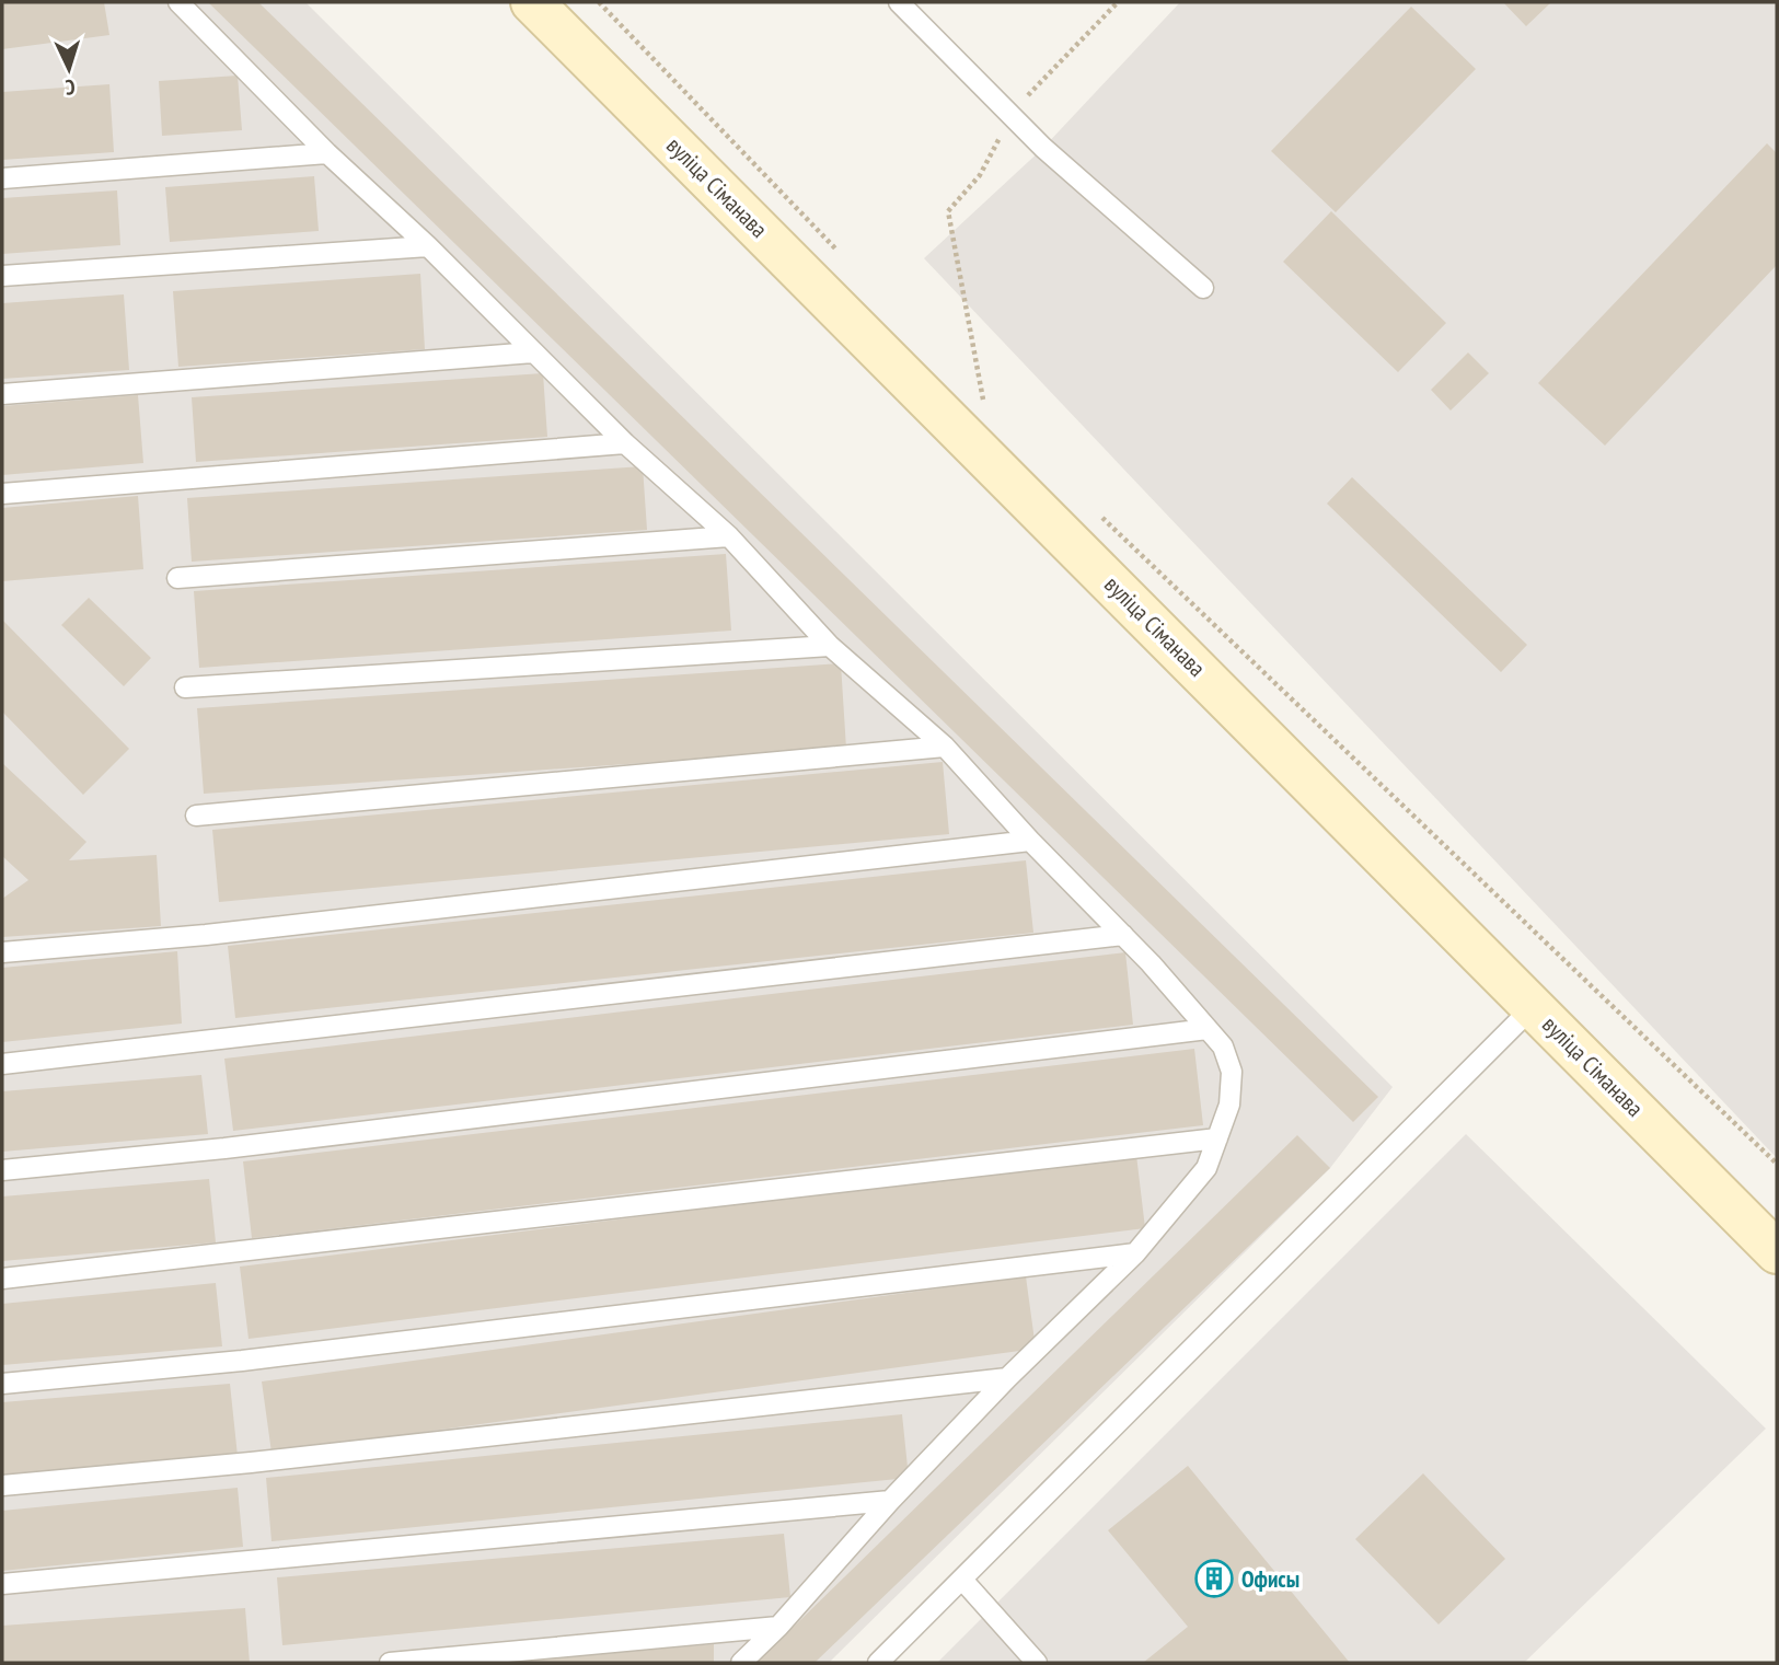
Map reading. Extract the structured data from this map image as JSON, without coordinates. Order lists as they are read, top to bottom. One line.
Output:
{"streets":{"main road":["вуліца Сіманава"]},"places":{"building":["Офисы"]},"north":"bottom"}
